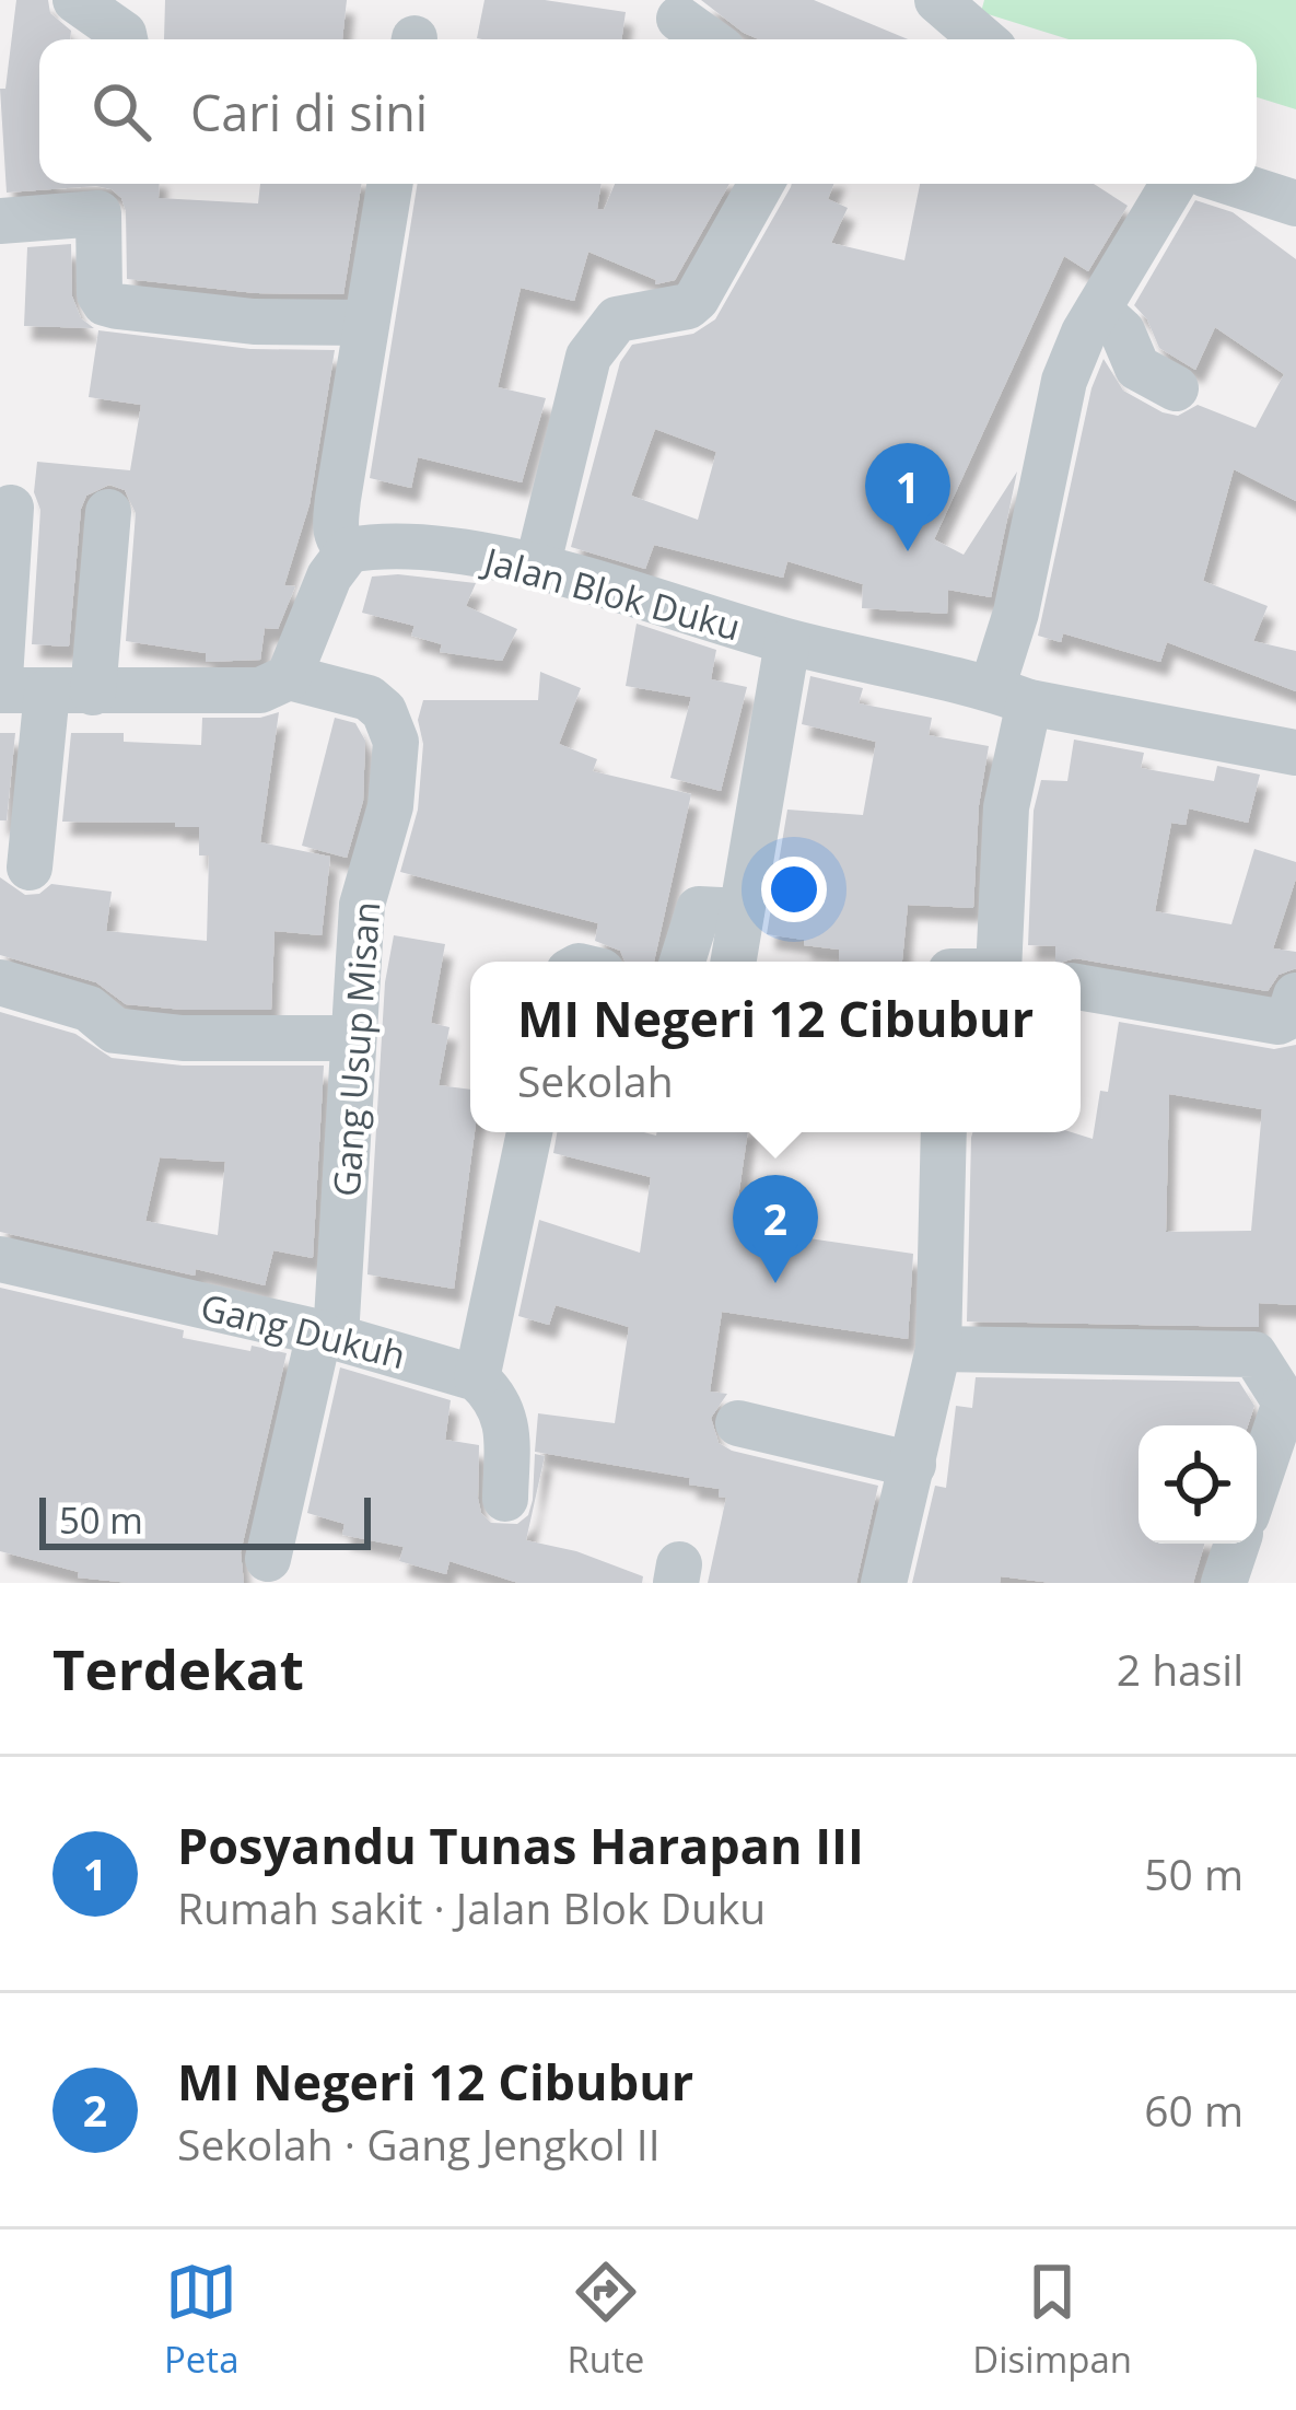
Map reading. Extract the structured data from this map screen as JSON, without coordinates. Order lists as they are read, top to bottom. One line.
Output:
{"streets":{"street":["Jalan Blok Duku","Gang Usup Misan","Gang Dukuh"]},"crossings":[["Gang Usup Misan","Gang Dukuh"]],"scale_bar":"50 m","page":{"search":"Cari di sini","pins":["1","2"],"popup":["MI Negeri 12 Cibubur","Sekolah"],"scale":"50 m","heading":["Terdekat","2 hasil"],"list":[{"mark":"1","name":"Posyandu Tunas Harapan III","note":"Rumah sakit · Jalan Blok Duku","value":"50 m"},{"mark":"2","name":"MI Negeri 12 Cibubur","note":"Sekolah · Gang Jengkol II","value":"60 m"}],"nav":["Peta","Rute","Disimpan"]}}
